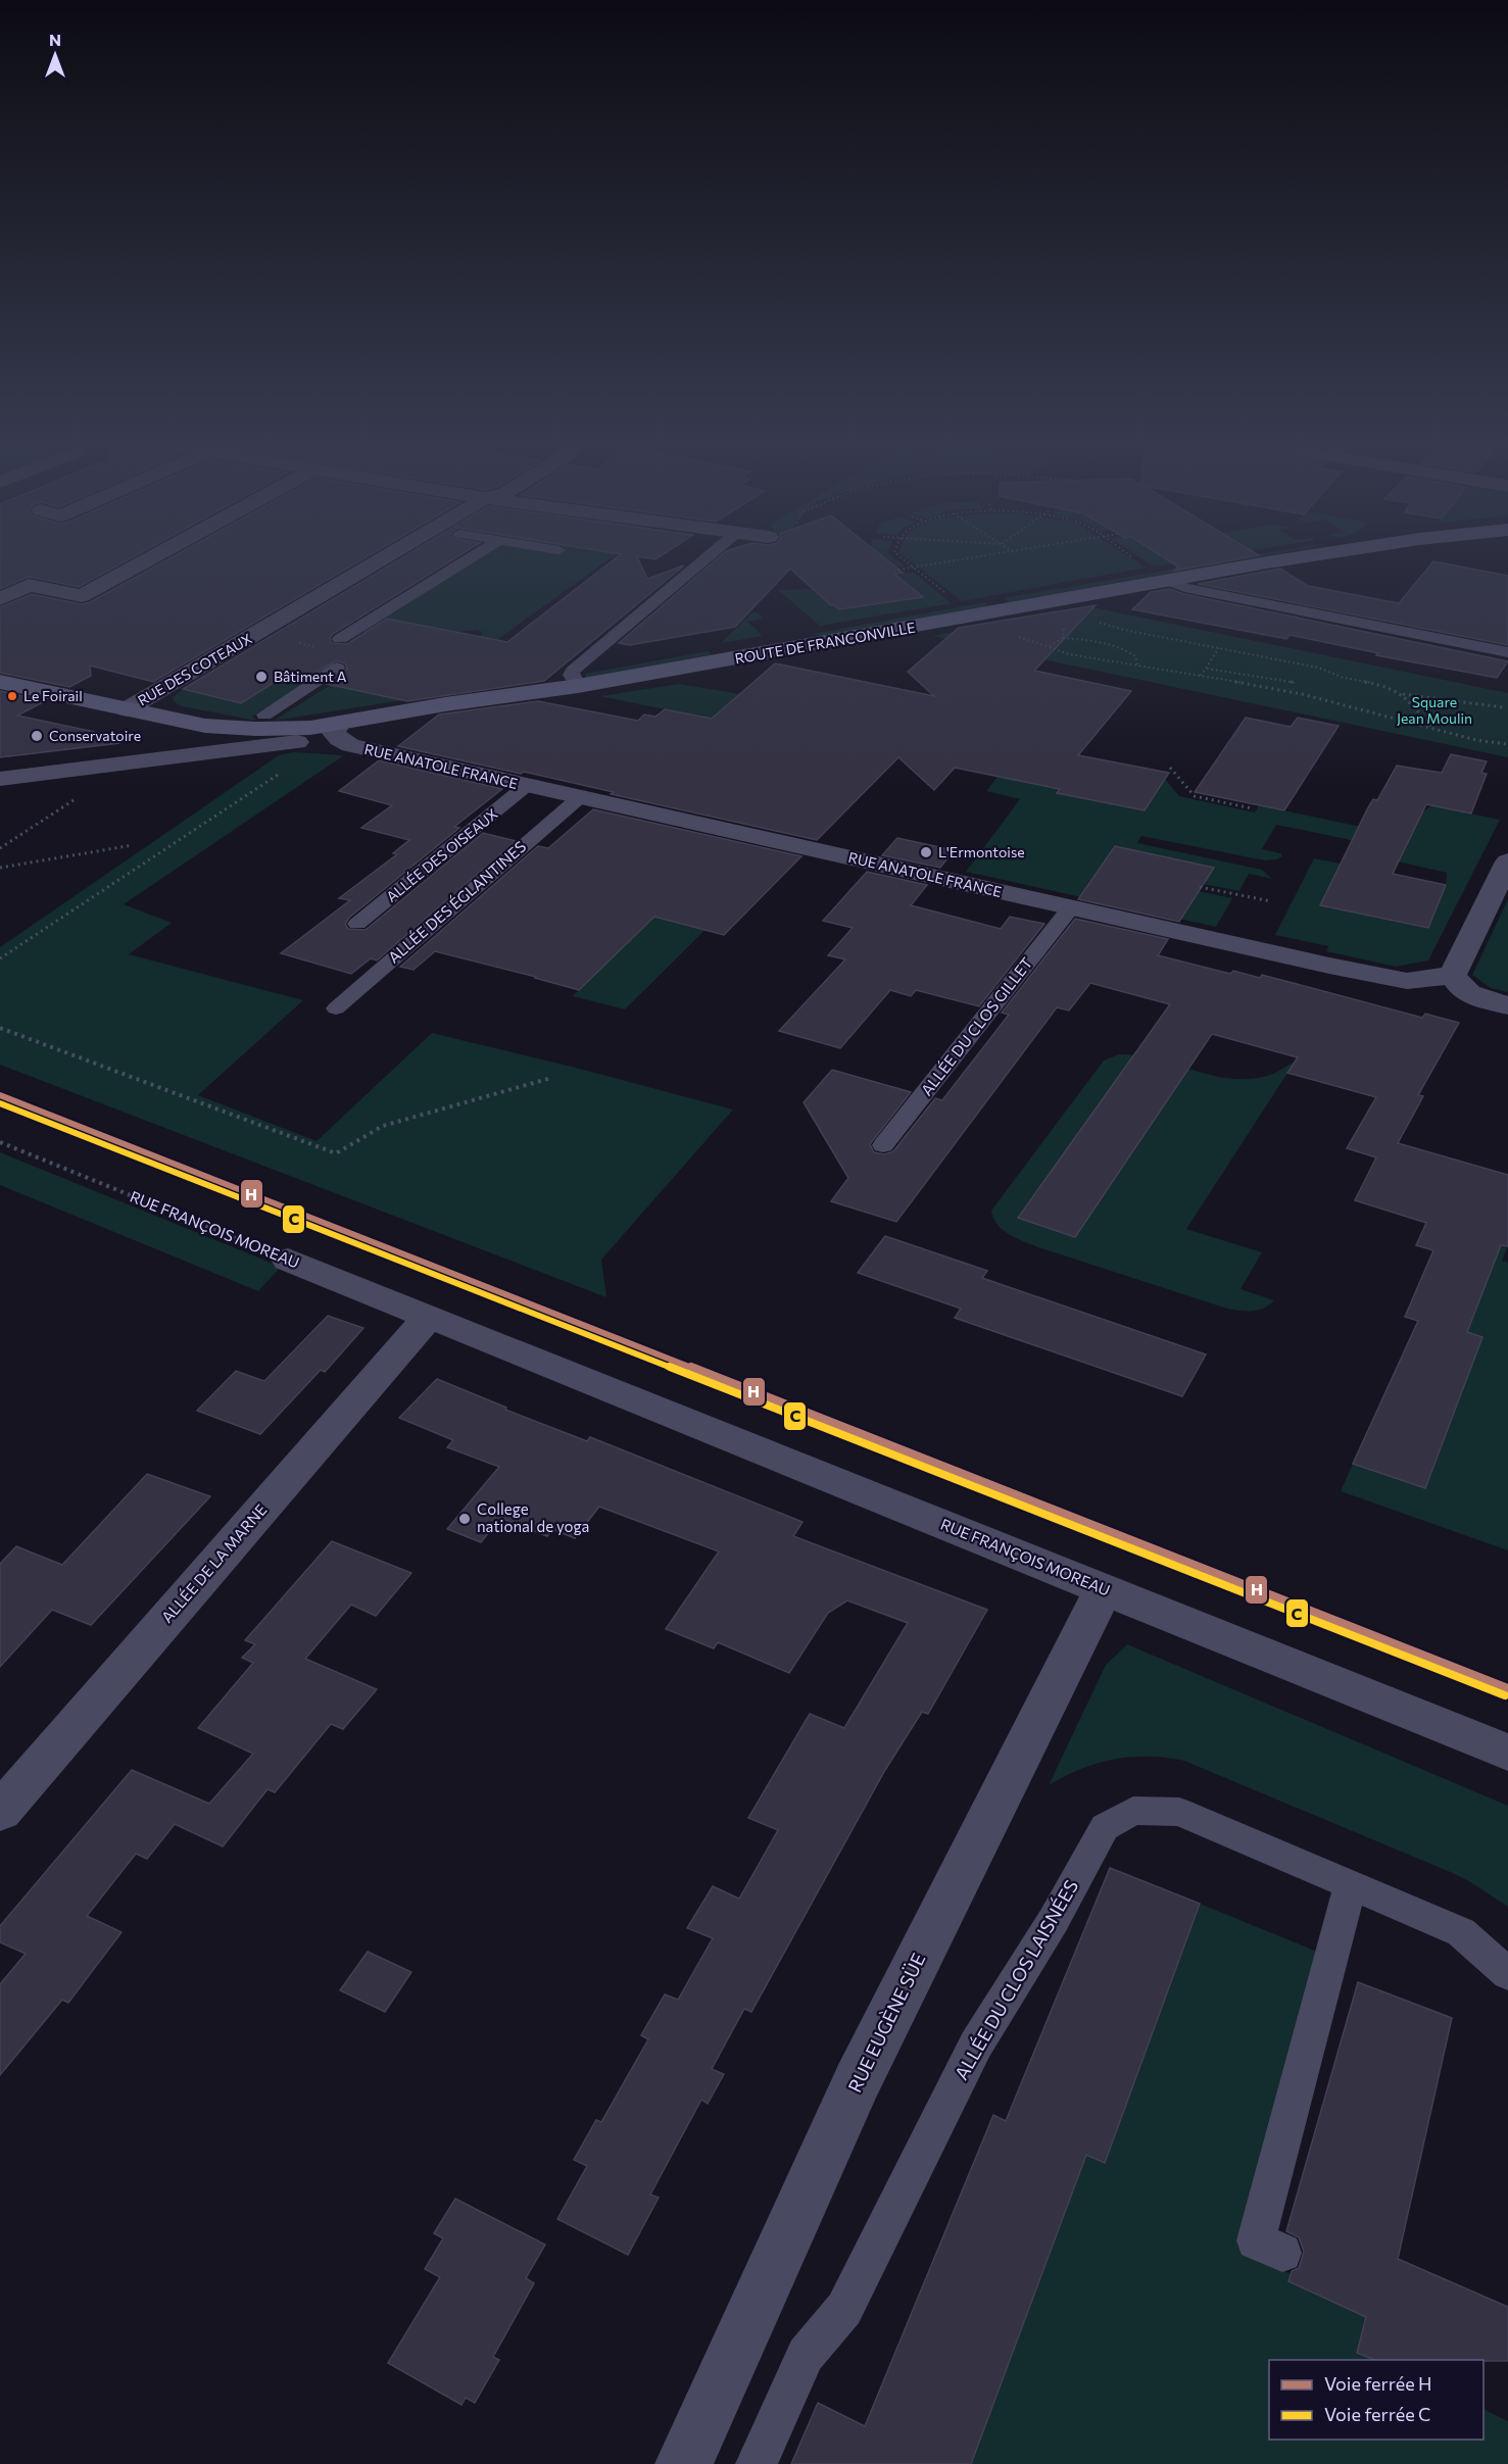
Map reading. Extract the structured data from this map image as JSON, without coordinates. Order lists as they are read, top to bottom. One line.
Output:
{"streets":{"main road":["ROUTE DE FRANCONVILLE"],"street":["RUE DES COTEAUX","RUE ANATOLE FRANCE","RUE FRANÇOIS MOREAU","ALLÉE DE LA MARNE","RUE EUGÈNE SÜE"],"lane":["ALLÉE DES OISEAUX","ALLÉE DES ÉGLANTINES","ALLÉE DU CLOS GILLET","ALLÉE DU CLOS LAISNÉES"]},"crossings":[["ROUTE DE FRANCONVILLE","RUE ANATOLE FRANCE"],["RUE ANATOLE FRANCE","ALLÉE DES OISEAUX"],["RUE ANATOLE FRANCE","ALLÉE DES ÉGLANTINES"],["RUE ANATOLE FRANCE","ALLÉE DU CLOS GILLET"],["RUE FRANÇOIS MOREAU","ALLÉE DE LA MARNE"],["RUE FRANÇOIS MOREAU","RUE EUGÈNE SÜE"]],"parks":["Square Jean Moulin"],"places":["Bâtiment A","Le Foirail","Conservatoire","L'Ermontoise","College national de yoga"],"lines":["rail line H","rail line C"],"legend":["Voie ferrée H","Voie ferrée C"],"north":"top"}
